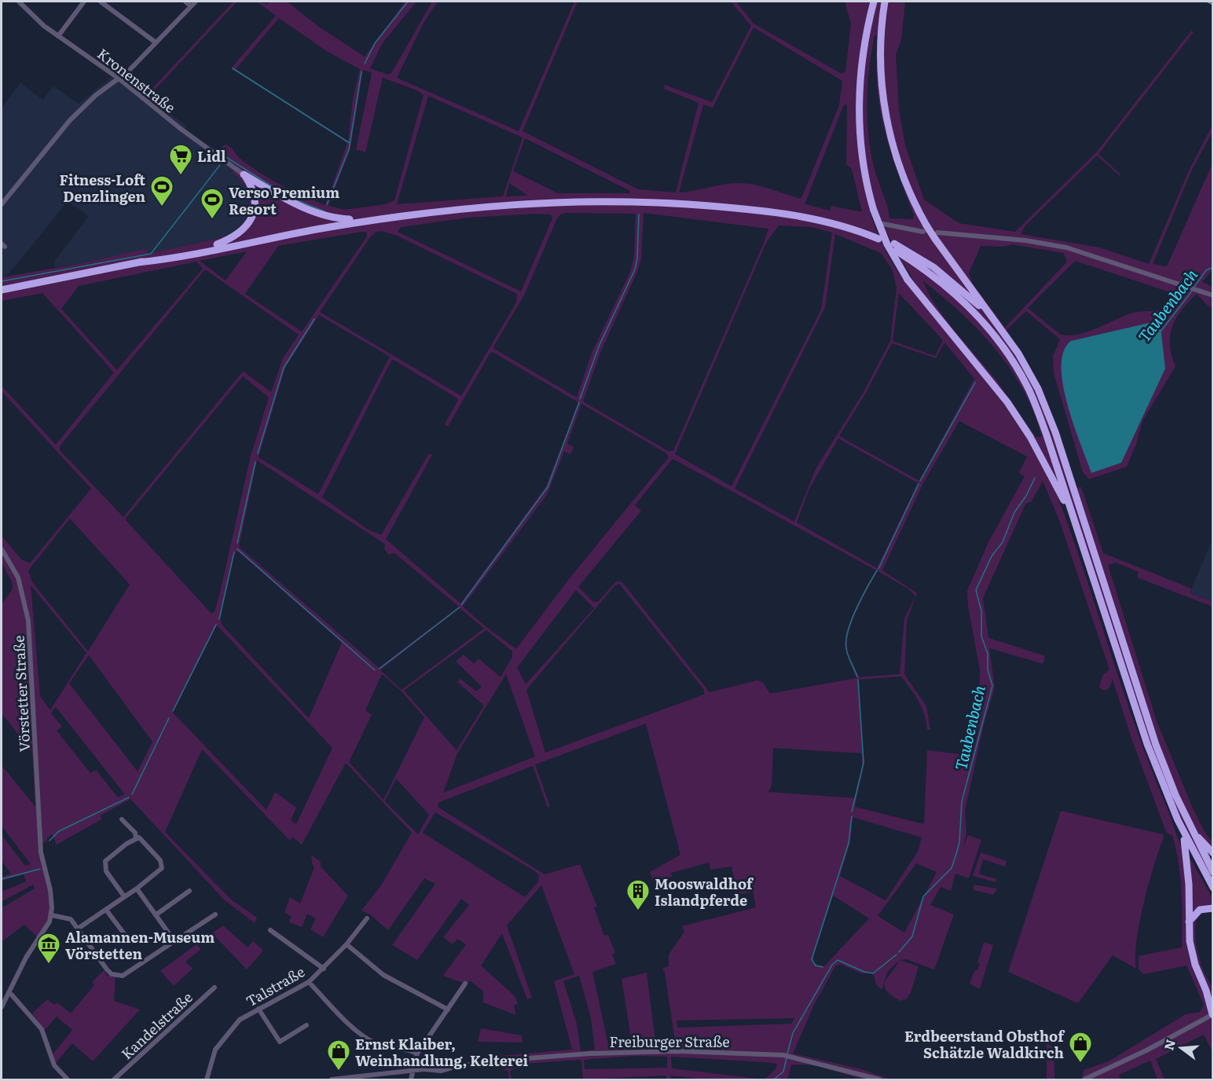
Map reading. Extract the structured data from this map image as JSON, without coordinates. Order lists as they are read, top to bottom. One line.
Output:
{"streets":{"street":["Kronenstraße","Vörstetter Straße","Talstraße","Kandelstraße","Freiburger Straße"]},"water":["Taubenbach"],"places":{"supermarket":["Lidl"],"sports":["Fitness-Loft Denzlingen","Verso Premium Resort"],"building":["Mooswaldhof Islandpferde"],"museum":["Alamannen-Museum Vörstetten"],"shop":["Erdbeerstand Obsthof Schätzle Waldkirch","Ernst Klaiber, Weinhandlung, Kelterei"]},"north":"left"}
